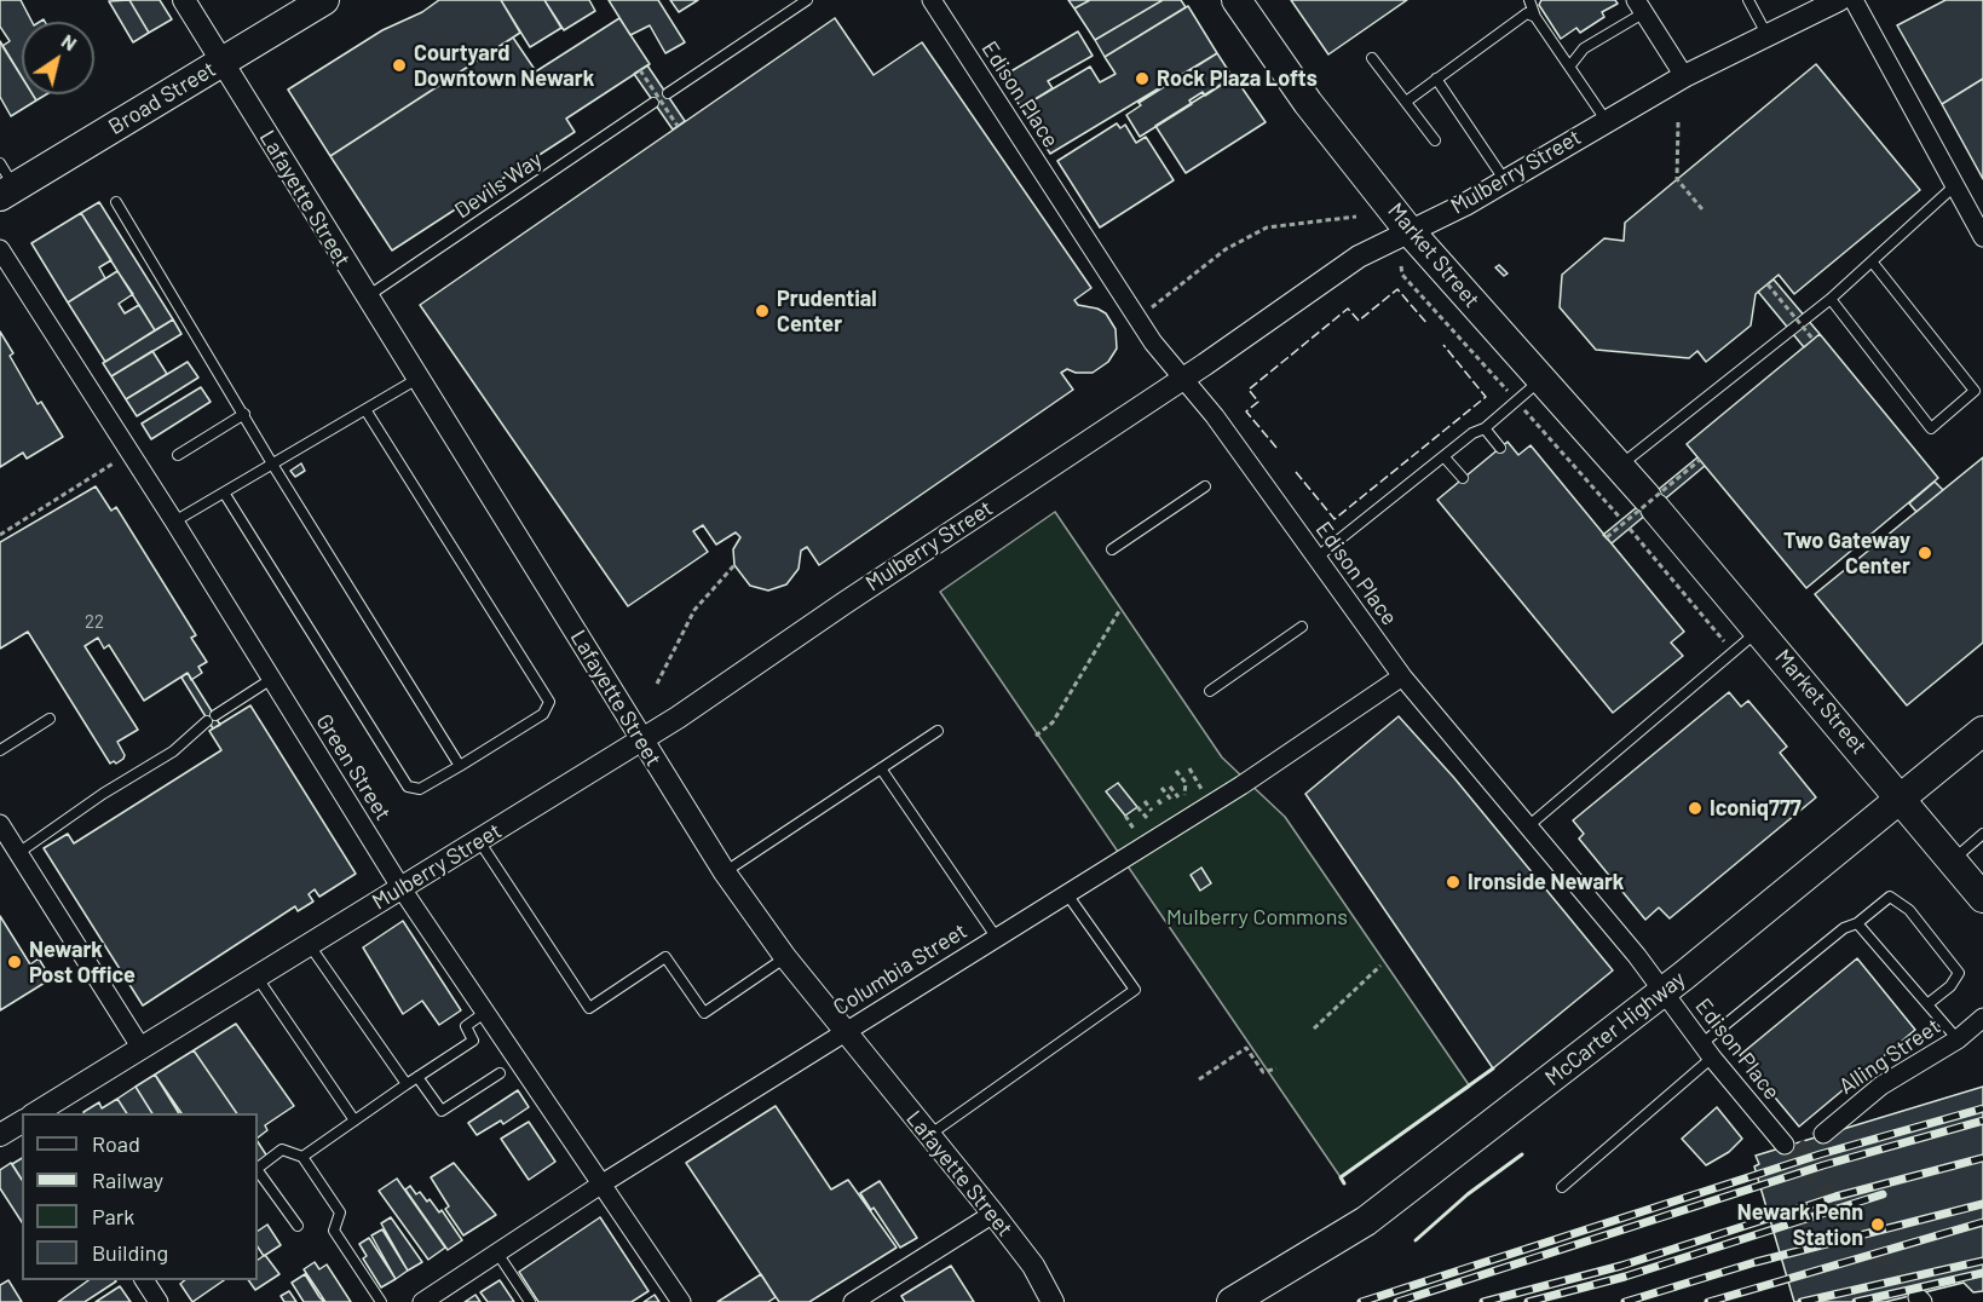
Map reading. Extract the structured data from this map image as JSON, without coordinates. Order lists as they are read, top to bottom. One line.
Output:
{"streets":{"main road":["Broad Street","Market Street","McCarter Highway"],"street":["Edison Place","Mulberry Street","Lafayette Street","Green Street","Columbia Street","Alling Street"],"lane":["Devils Way"]},"crossings":[["Edison Place","Mulberry Street"],["Edison Place","Columbia Street"],["Edison Place","McCarter Highway"],["Broad Street","Lafayette Street"],["Mulberry Street","Lafayette Street"],["Mulberry Street","Market Street"],["Mulberry Street","Green Street"],["Devils Way","Lafayette Street"],["Lafayette Street","Columbia Street"],["Market Street","McCarter Highway"],["Green Street","Columbia Street"]],"parks":["Mulberry Commons"],"places":["Courtyard Downtown Newark","Rock Plaza Lofts","Prudential Center","Two Gateway Center","Iconiq777","Ironside Newark","Newark Post Office","Newark Penn Station"],"house_numbers":["22"],"legend":["Road","Railway","Park","Building"],"north":"top right"}
